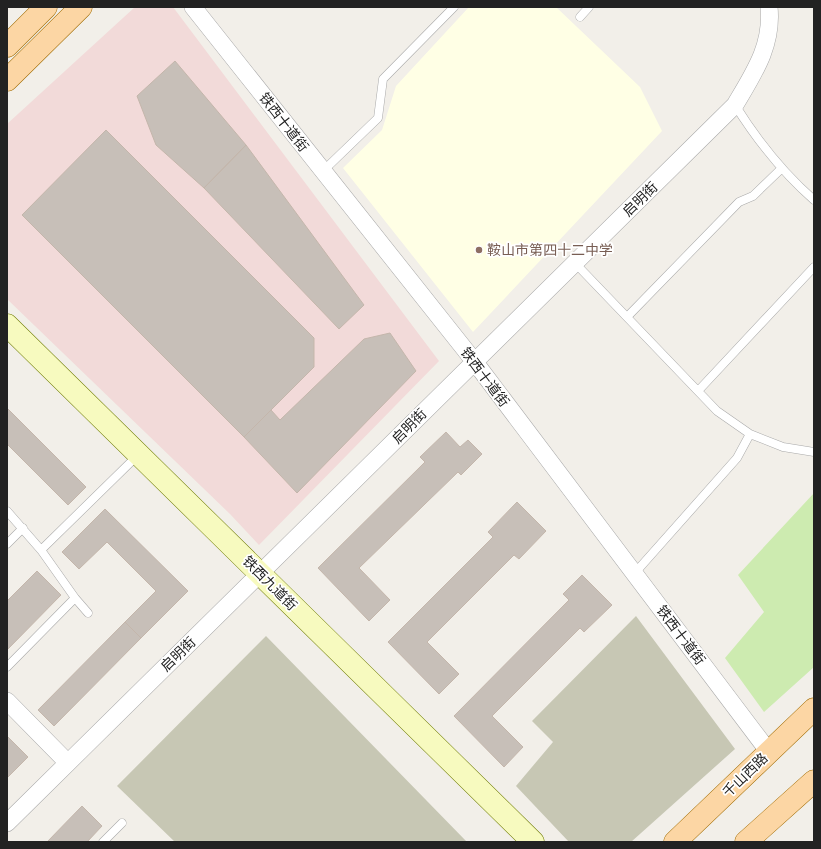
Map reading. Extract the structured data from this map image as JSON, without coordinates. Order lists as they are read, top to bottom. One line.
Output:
{"streets":{"main road":["铁西九道街","千山西路"],"street":["铁西十道街","启明街"]},"crossings":[["铁西十道街","启明街"],["铁西十道街","千山西路"],["启明街","铁西九道街"]],"places":["鞍山市第四十二中学"]}
